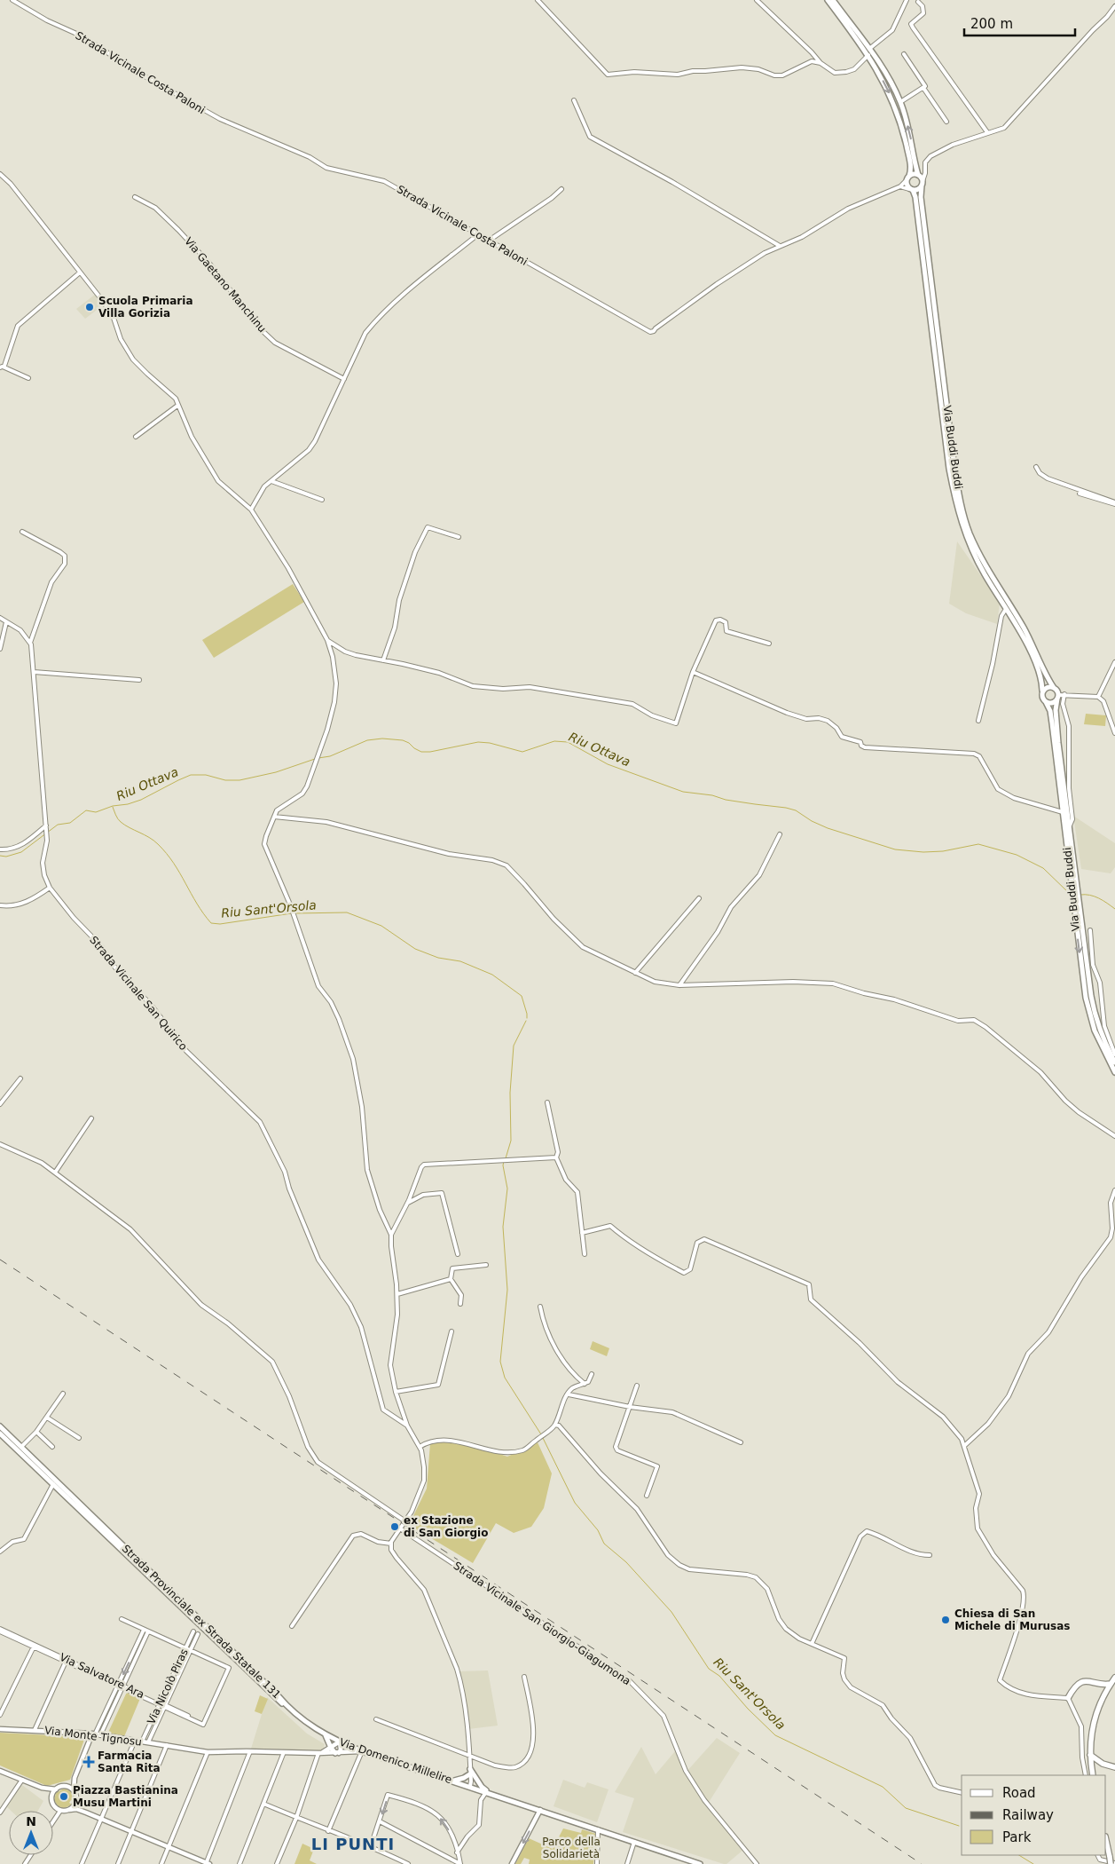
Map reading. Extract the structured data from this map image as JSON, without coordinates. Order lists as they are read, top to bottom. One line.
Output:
{"streets":{"main road":["Via Buddi Buddi","Strada Provinciale ex Strada Statale 131","Via Domenico Millelire"],"street":["Strada Vicinale Costa Paloni","Via Gaetano Manchinu","Strada Vicinale San Quirico","Strada Vicinale San Giorgio-Giagumona","Via Salvatore Ara","Via Nicolò Piras","Via Monte Tignosu"]},"crossings":[["Strada Vicinale Costa Paloni","Via Buddi Buddi"],["Strada Provinciale ex Strada Statale 131","Via Domenico Millelire"],["Via Salvatore Ara","Via Nicolò Piras"],["Via Nicolò Piras","Via Monte Tignosu"],["Via Monte Tignosu","Via Domenico Millelire"]],"districts":["LI PUNTI"],"water":["Riu Ottava","Riu Sant'Orsola"],"parks":["Parco della Solidarietà"],"places":{"other":["Scuola Primaria Villa Gorizia","ex Stazione di San Giorgio","Chiesa di San Michele di Murusas","Piazza Bastianina Musu Martini"],"health":["Farmacia Santa Rita"]},"legend":["Road","Railway","Park"],"scale_bar":"200 m","north":"top"}
